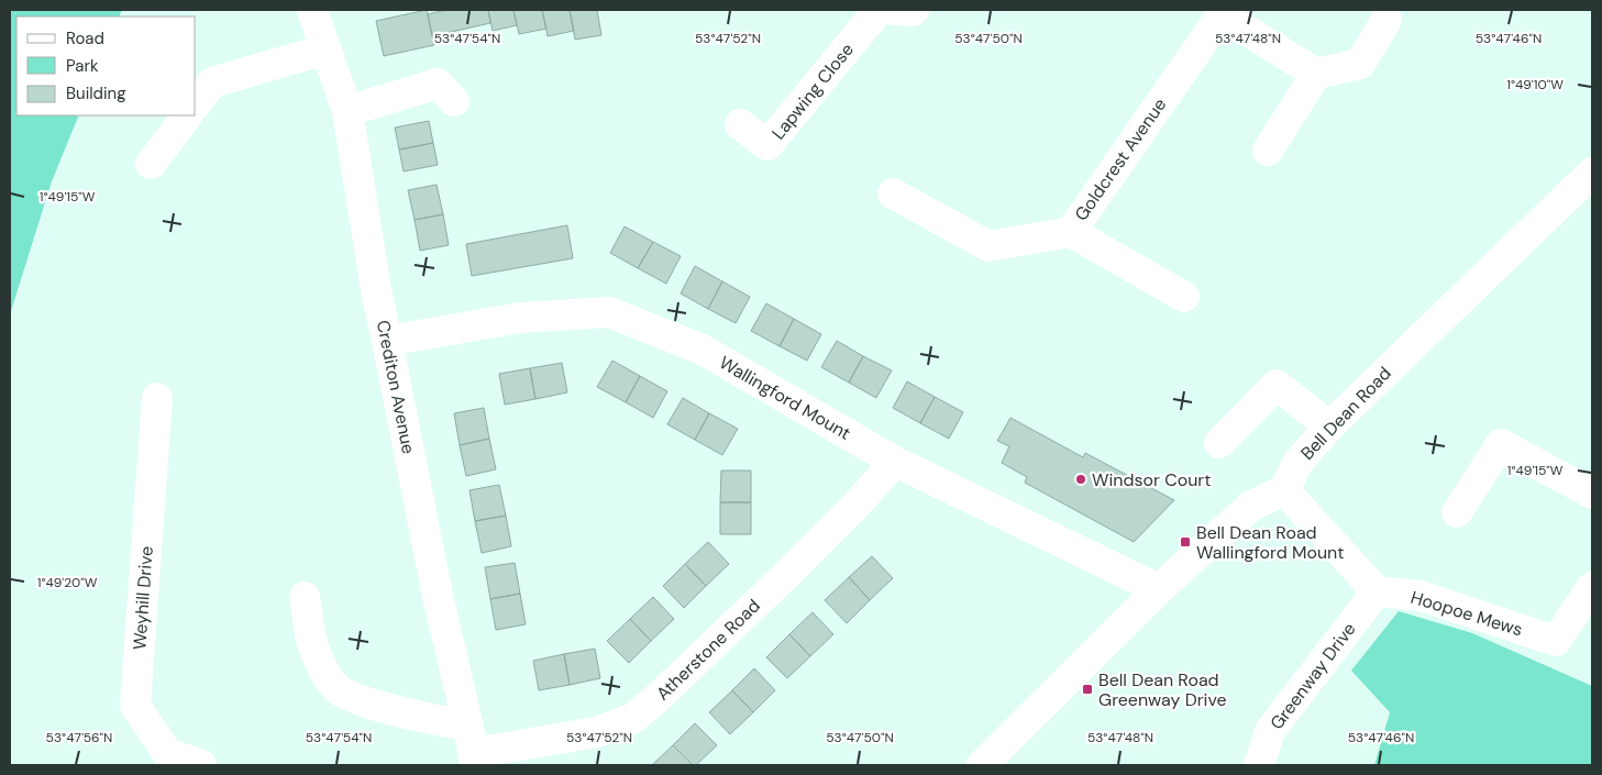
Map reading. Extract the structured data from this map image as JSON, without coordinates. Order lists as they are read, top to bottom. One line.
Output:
{"streets":{"street":["Lapwing Close","Goldcrest Avenue","Crediton Avenue","Wallingford Mount","Bell Dean Road","Weyhill Drive","Hoopoe Mews","Atherstone Road","Greenway Drive"]},"crossings":[["Crediton Avenue","Wallingford Mount"],["Crediton Avenue","Atherstone Road"],["Wallingford Mount","Atherstone Road"],["Hoopoe Mews","Greenway Drive"]],"places":{"other":["Windsor Court"],"transit":["Bell Dean Road Wallingford Mount","Bell Dean Road Greenway Drive"]},"legend":["Road","Park","Building"],"coordinates":["53°47'54\"N","53°47'52\"N","53°47'50\"N","53°47'46\"N","53°47'48\"N","1°49'10\"W","1°49'15\"W","1°49'20\"W","53°47'56\"N"]}
